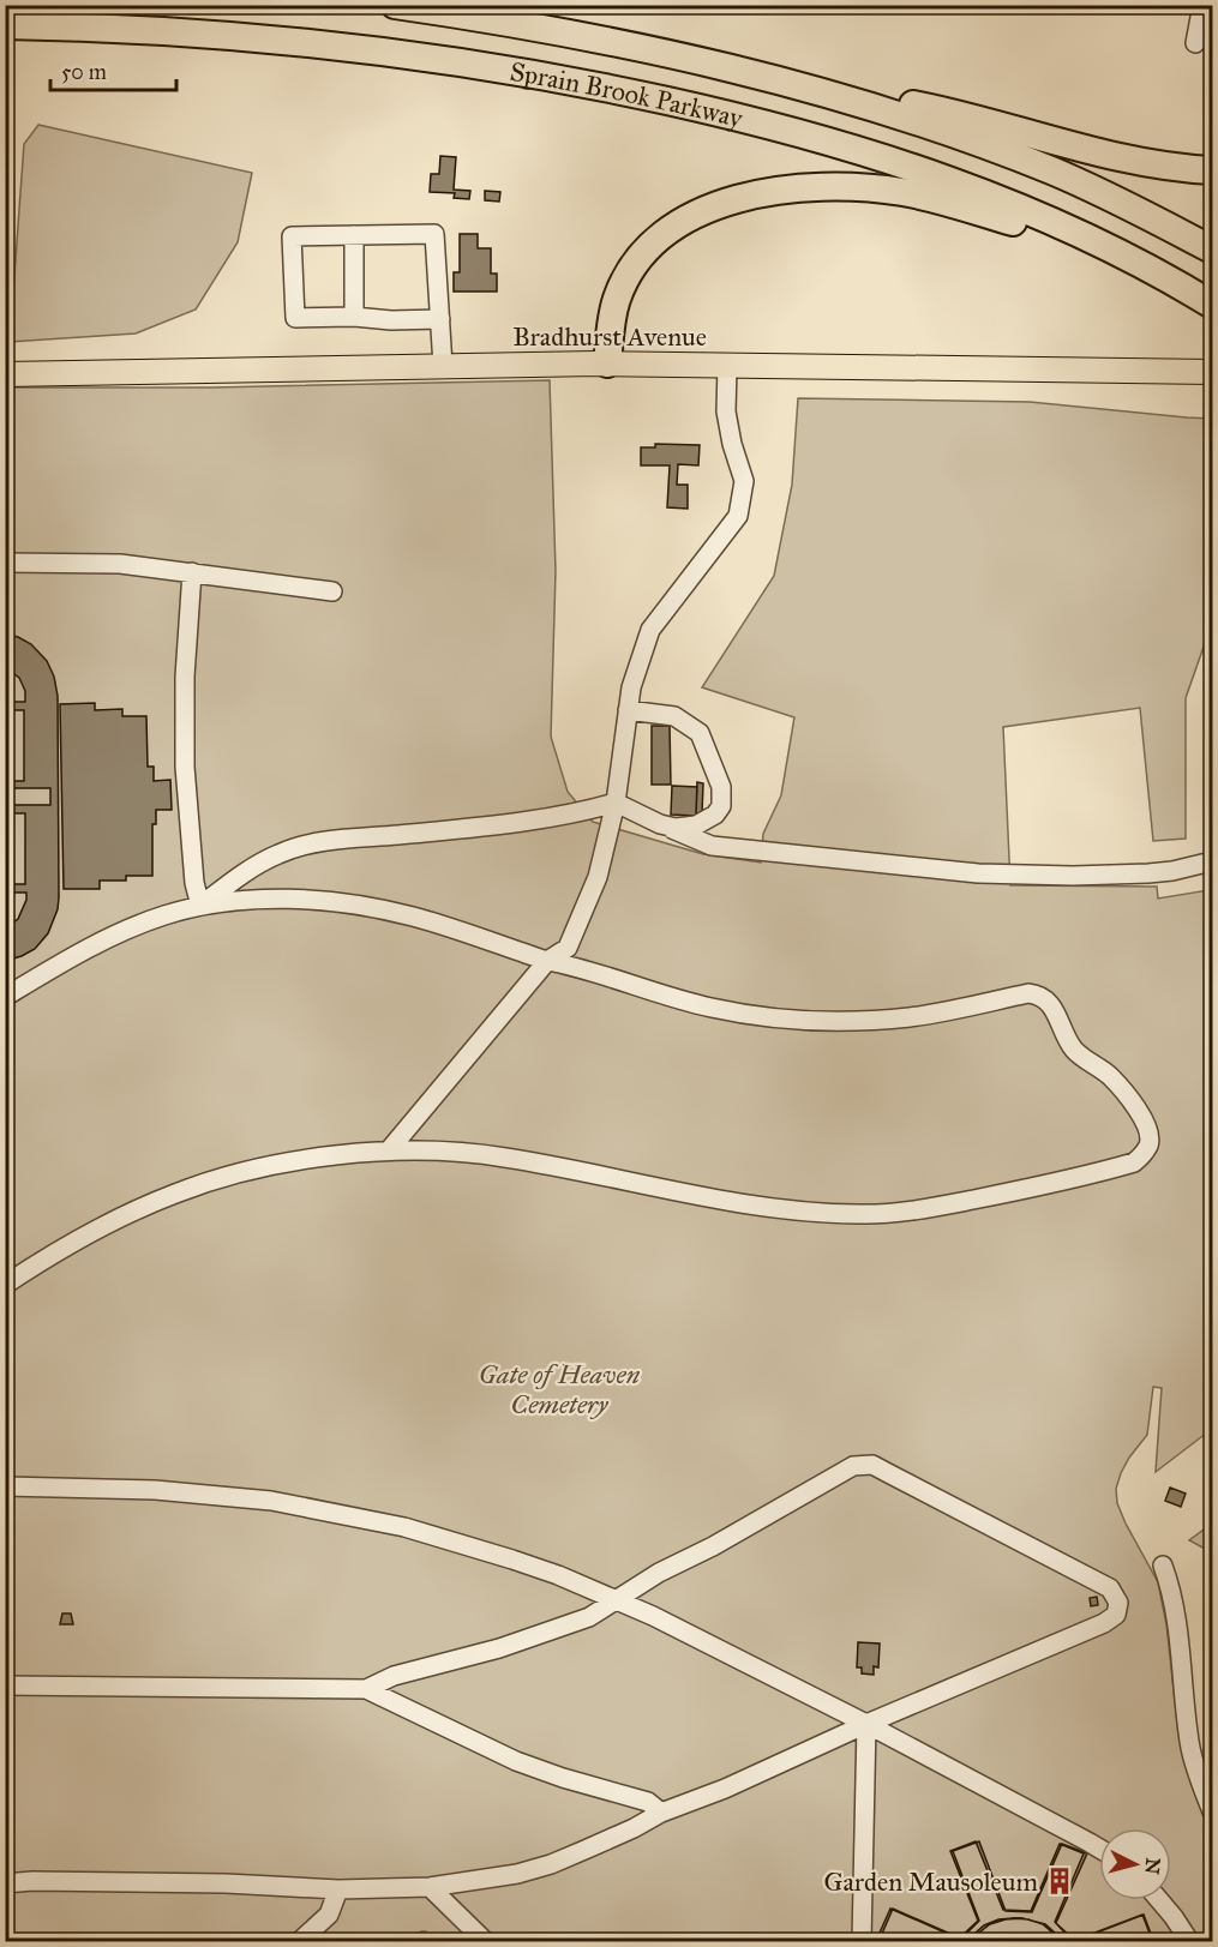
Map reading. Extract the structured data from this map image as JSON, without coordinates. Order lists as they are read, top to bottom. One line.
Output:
{"streets":{"highway":["Sprain Brook Parkway"],"main road":["Bradhurst Avenue"]},"parks":["Gate of Heaven Cemetery"],"places":{"building":["Garden Mausoleum"]},"scale_bar":"50 m","north":"right"}
